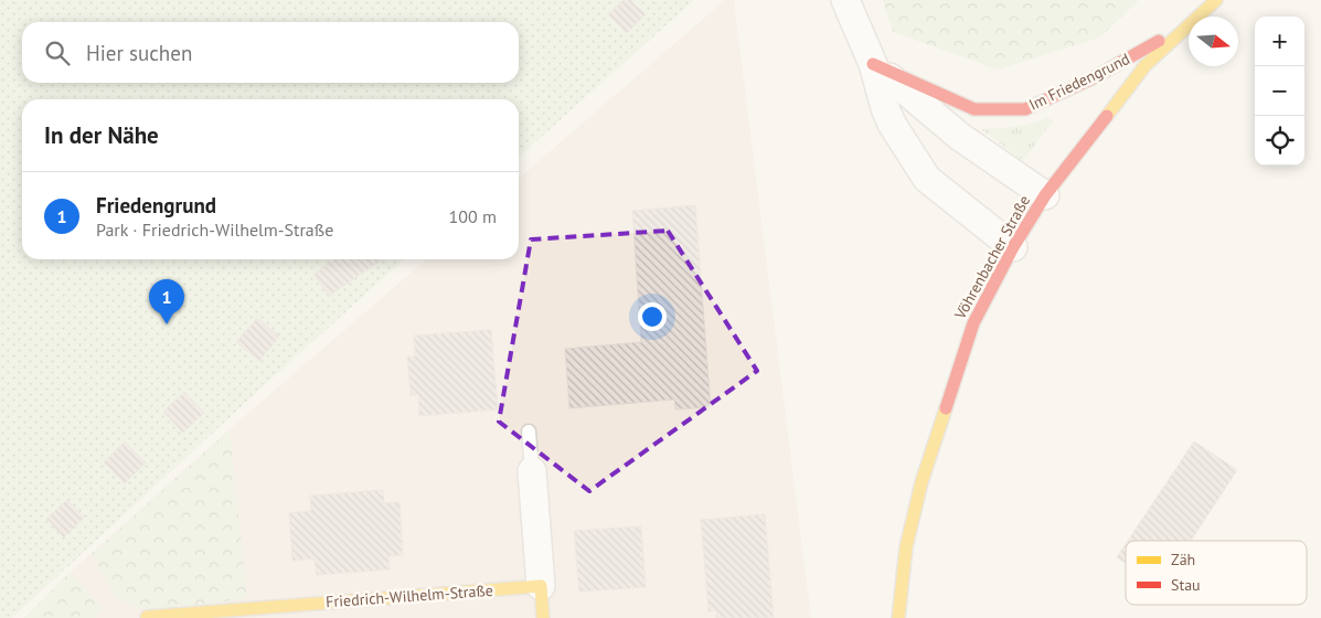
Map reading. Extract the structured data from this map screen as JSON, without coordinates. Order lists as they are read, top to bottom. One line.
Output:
{"streets":{"street":["Im Friedengrund","Vöhrenbacher Straße","Friedrich-Wilhelm-Straße"]},"legend":["Zäh","Stau"],"north":"right","page":{"map_buttons":["+","−"],"search":"Hier suchen","heading":"In der Nähe","list":[{"mark":"1","name":"Friedengrund","note":"Park · Friedrich-Wilhelm-Straße","value":"100 m"}],"pins":"1"}}
